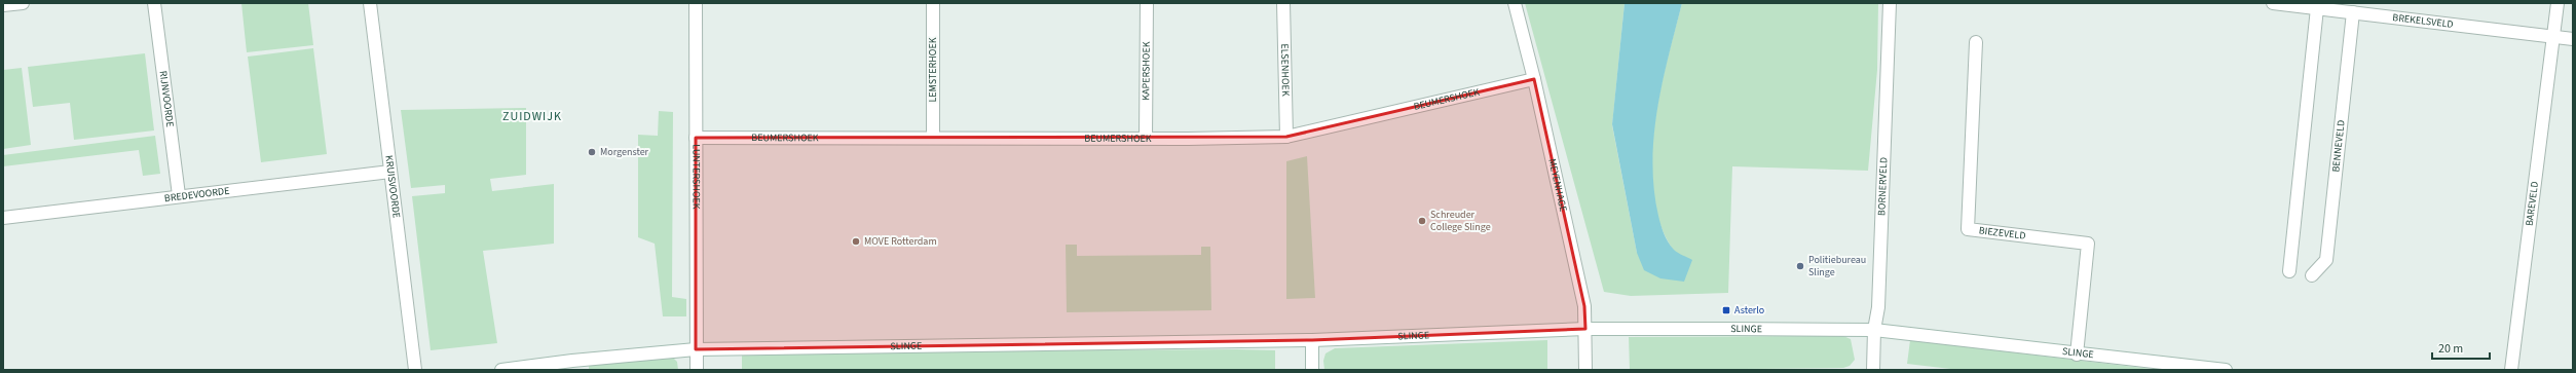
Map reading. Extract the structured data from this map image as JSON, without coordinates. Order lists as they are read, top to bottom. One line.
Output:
{"streets":{"street":["BREKELSVELD","LEMSTERHOEK","ELSENHOEK","KAPERSHOEK","RIJNVOORDE","BEUMERSHOEK","BENNEVELD","LUNTERSHOEK","MEYENHAGE","KRUISVOORDE","BORNERVELD","BREDEVOORDE","BAREVELD","BIEZEVELD","SLINGE"]},"crossings":[["BREKELSVELD","BENNEVELD"],["BREKELSVELD","BAREVELD"],["LEMSTERHOEK","BEUMERSHOEK"],["ELSENHOEK","BEUMERSHOEK"],["KAPERSHOEK","BEUMERSHOEK"],["RIJNVOORDE","BREDEVOORDE"],["BEUMERSHOEK","LUNTERSHOEK"],["BEUMERSHOEK","MEYENHAGE"],["LUNTERSHOEK","SLINGE"],["MEYENHAGE","SLINGE"],["KRUISVOORDE","BREDEVOORDE"],["BORNERVELD","SLINGE"],["BIEZEVELD","SLINGE"]],"districts":["ZUIDWIJK"],"places":{"other":["Morgenster","Schreuder College Slinge","MOVE Rotterdam","Politiebureau Slinge"],"transit":["Asterlo"]},"scale_bar":"20 m"}
